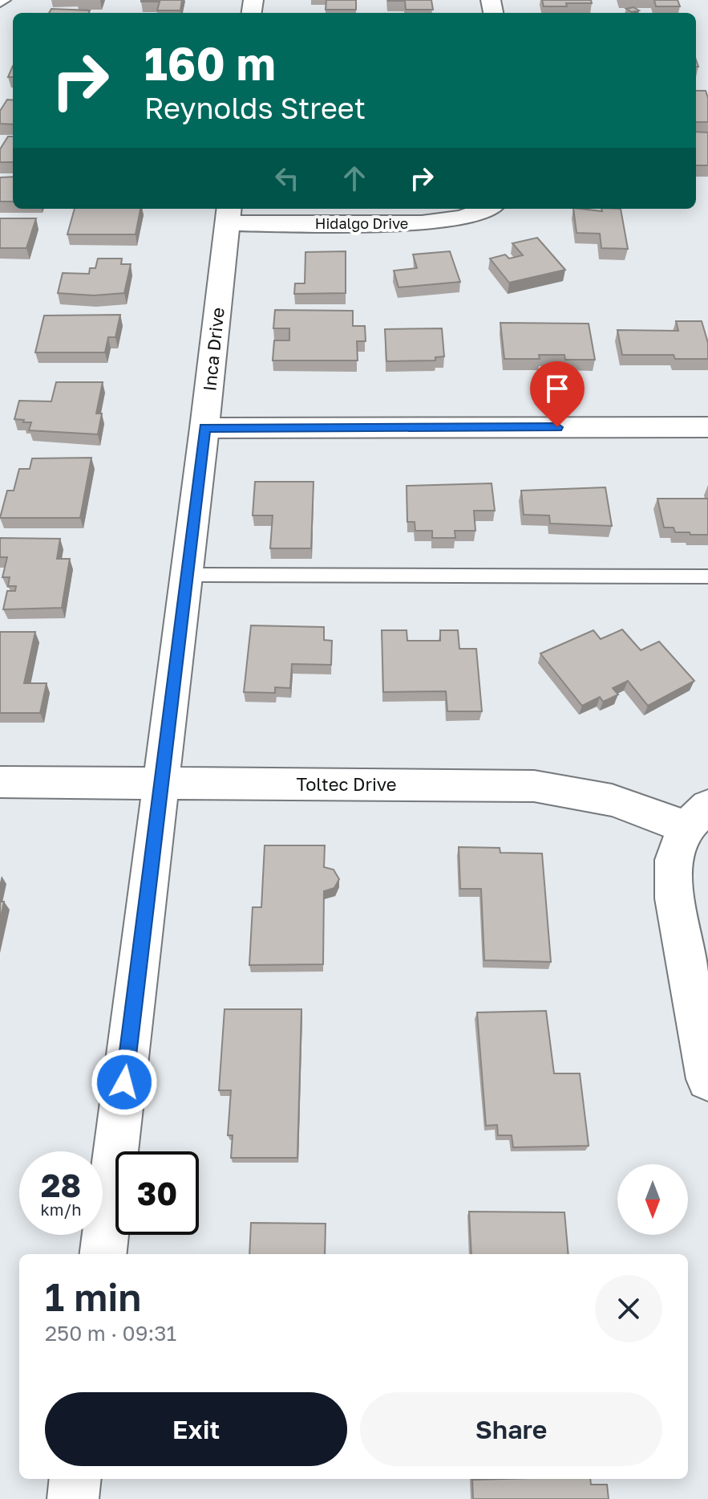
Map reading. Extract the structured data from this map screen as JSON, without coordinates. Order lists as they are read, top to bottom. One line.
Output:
{"streets":{"street":["Hidalgo Drive","Inca Drive","Toltec Drive"]},"crossings":[["Hidalgo Drive","Inca Drive"],["Inca Drive","Toltec Drive"]],"north":"bottom","page":{"turn":["160 m","Reynolds Street"],"speed":"28 km/h","limit":"30","heading":["1 min","250 m · 09:31"],"buttons":["Exit","Share"]}}
